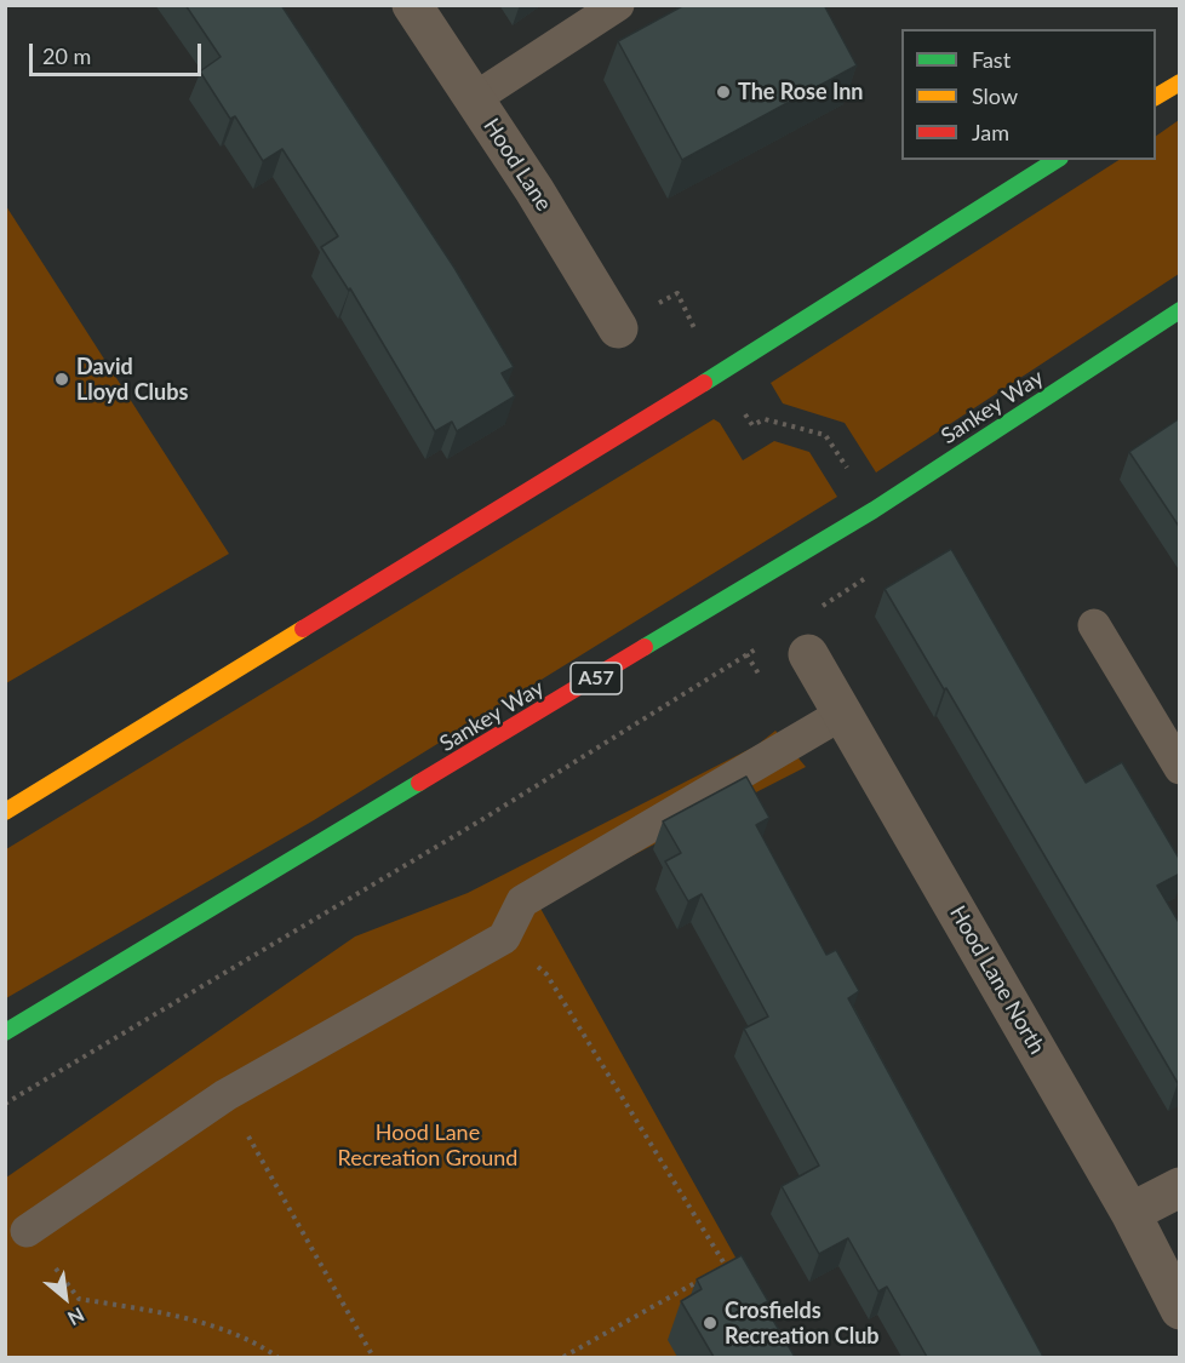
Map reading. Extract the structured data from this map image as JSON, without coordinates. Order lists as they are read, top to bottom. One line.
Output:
{"streets":{"highway":["Sankey Way","A57"],"street":["Hood Lane","Hood Lane North"]},"parks":["Hood Lane Recreation Ground"],"places":["The Rose Inn","David Lloyd Clubs","Crosfields Recreation Club"],"legend":["Fast","Slow","Jam"],"scale_bar":"20 m","north":"bottom right"}
